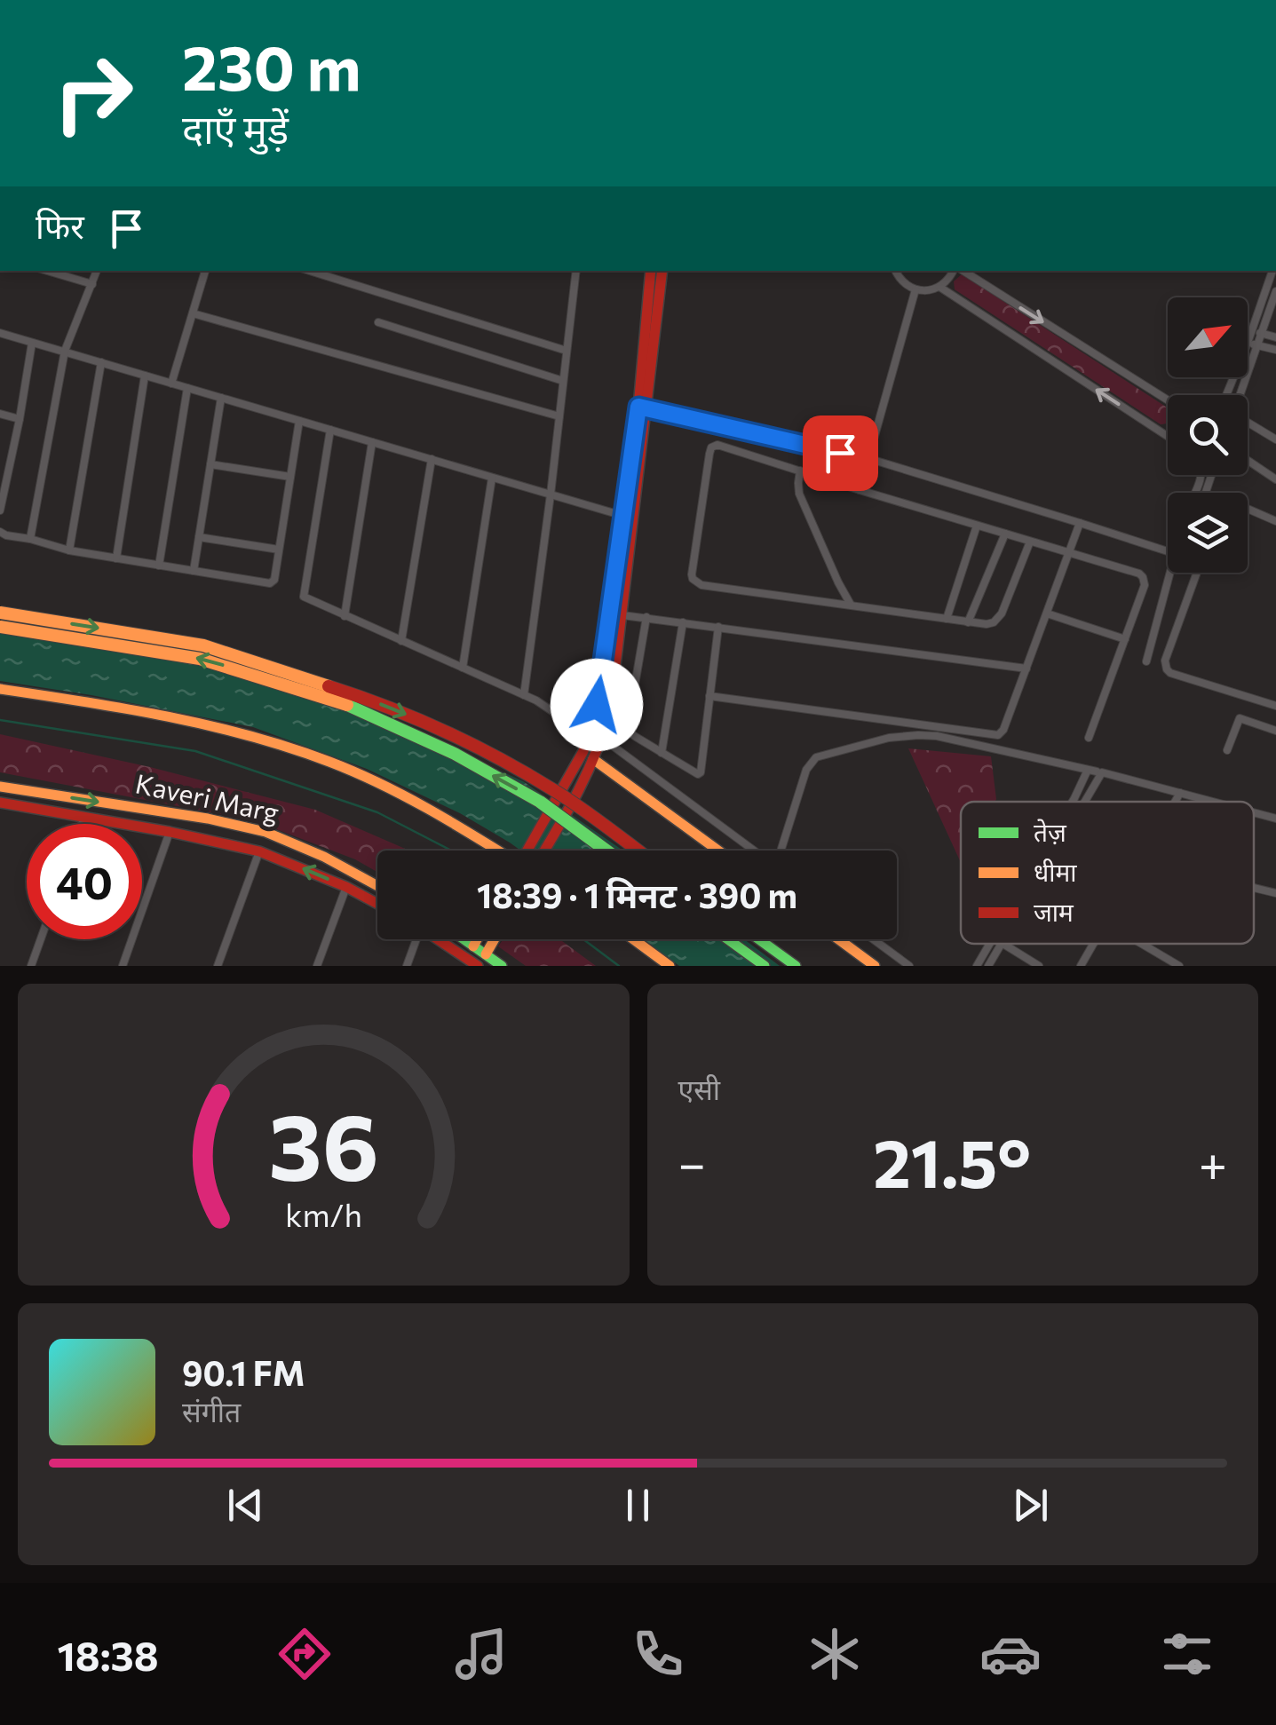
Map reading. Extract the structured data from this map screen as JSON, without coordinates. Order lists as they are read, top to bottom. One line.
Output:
{"streets":{"main road":["Kaveri Marg"]},"legend":["तेज़","धीमा","जाम"],"north":"top right","page":{"turn":["230 m","दाएँ मुड़ें"],"then":"फिर","limit":"40","trip":"18:39 · 1 मिनट · 390 m","tile":"एसी","heat":["−","21.5°","+"],"song":["90.1 FM","संगीत"],"tabs":"18:38","gauge":["36","km/h"]}}
